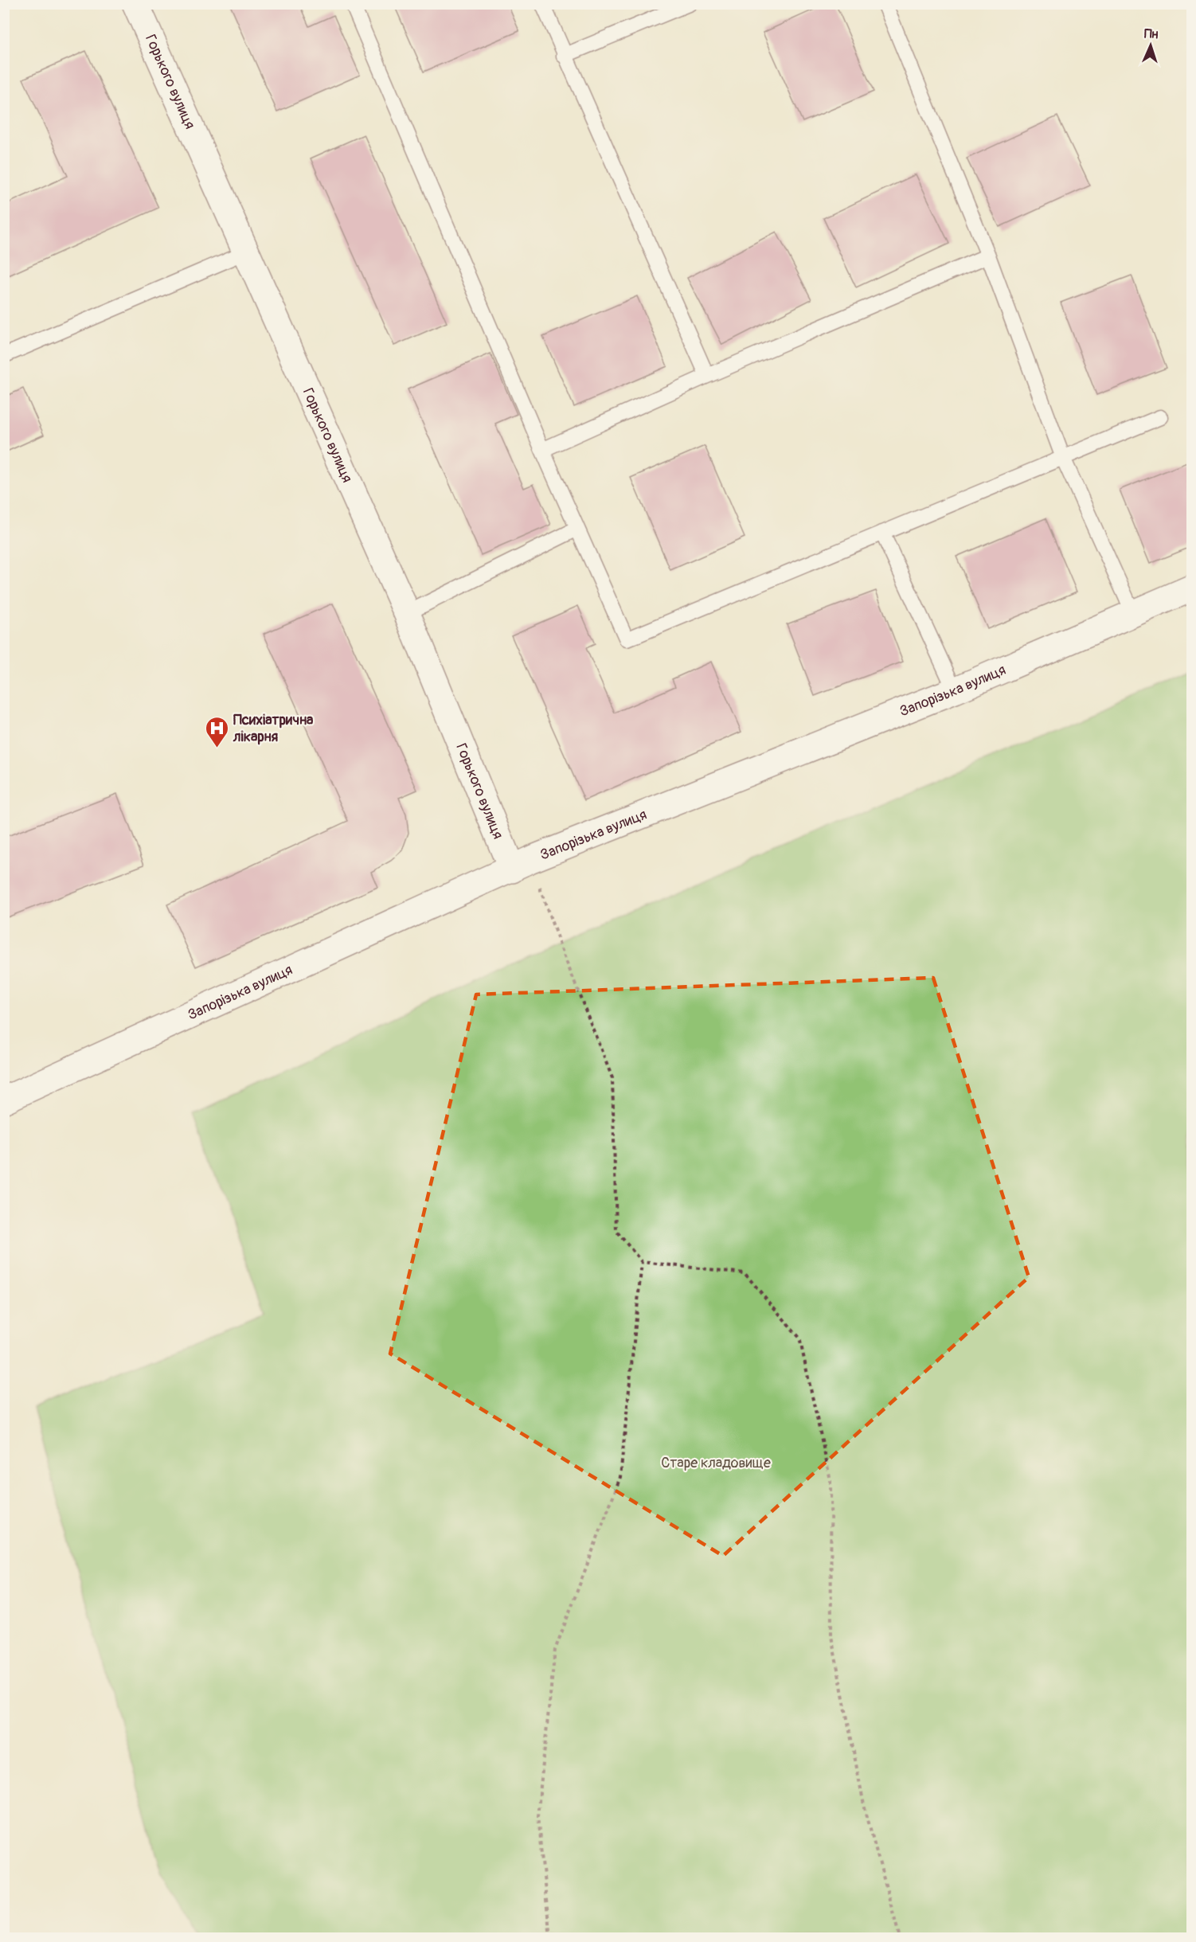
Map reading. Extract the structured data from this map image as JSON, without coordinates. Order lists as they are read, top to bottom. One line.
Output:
{"streets":{"street":["Горького вулиця","Запорізька вулиця"]},"crossings":[["Горького вулиця","Запорізька вулиця"]],"parks":["Старе кладовище"],"places":{"hospital":["Психіатрична лікарня"]},"north":"top"}
